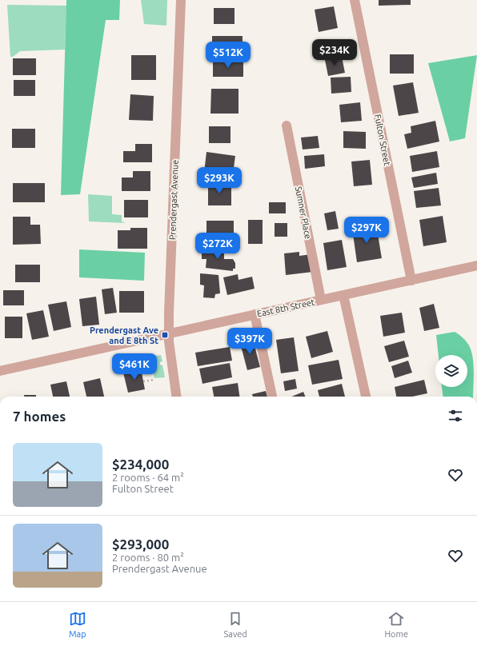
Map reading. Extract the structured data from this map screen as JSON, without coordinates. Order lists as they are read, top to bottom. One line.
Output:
{"streets":{"street":["Fulton Street","Prendergast Avenue","Sumner Place","East 8th Street"]},"crossings":[["Fulton Street","East 8th Street"],["Prendergast Avenue","East 8th Street"],["Sumner Place","East 8th Street"]],"places":{"transit":["Prendergast Ave and E 8th St"]},"page":{"price":["$234K","$512K","$293K","$297K","$272K","$397K","$461K"],"heading":"7 homes","list":[{"name":"$234,000","note":"2 rooms · 64 m² · Fulton Street"},{"name":"$293,000","note":"2 rooms · 80 m² · Prendergast Avenue"}],"tabs":["Map","Saved","Home"]}}
